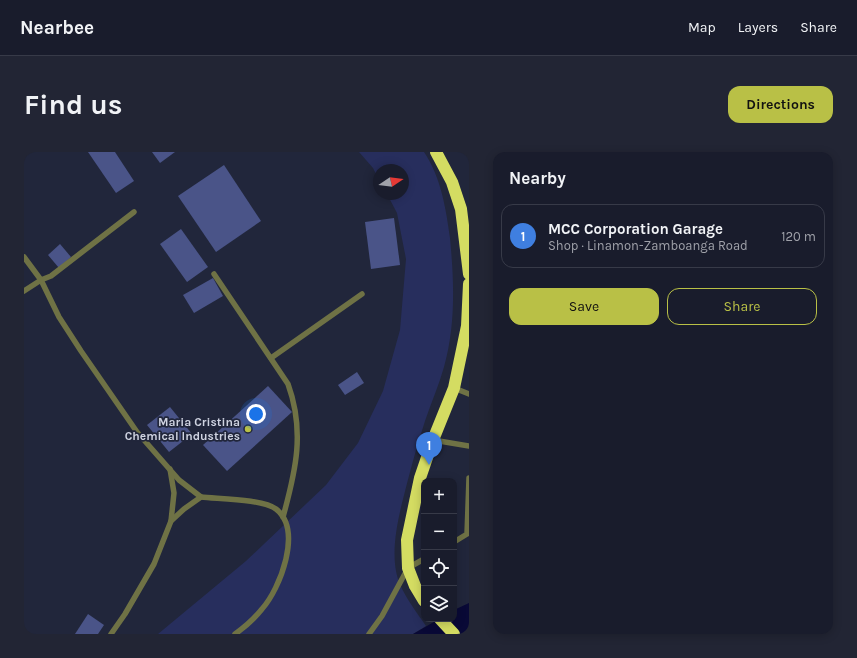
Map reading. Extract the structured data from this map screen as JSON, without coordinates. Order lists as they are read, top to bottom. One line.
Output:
{"places":["Maria Cristina Chemical Industries"],"north":"right","page":{"header":"Nearbee","nav":["Map","Layers","Share"],"buttons":["Directions",["Save","Share"]],"title":"Find us","heading":"Nearby","list":[{"mark":"1","name":"MCC Corporation Garage","note":"Shop · Linamon-Zamboanga Road","value":"120 m"}],"pins":"1","map_buttons":["+","−"]}}
